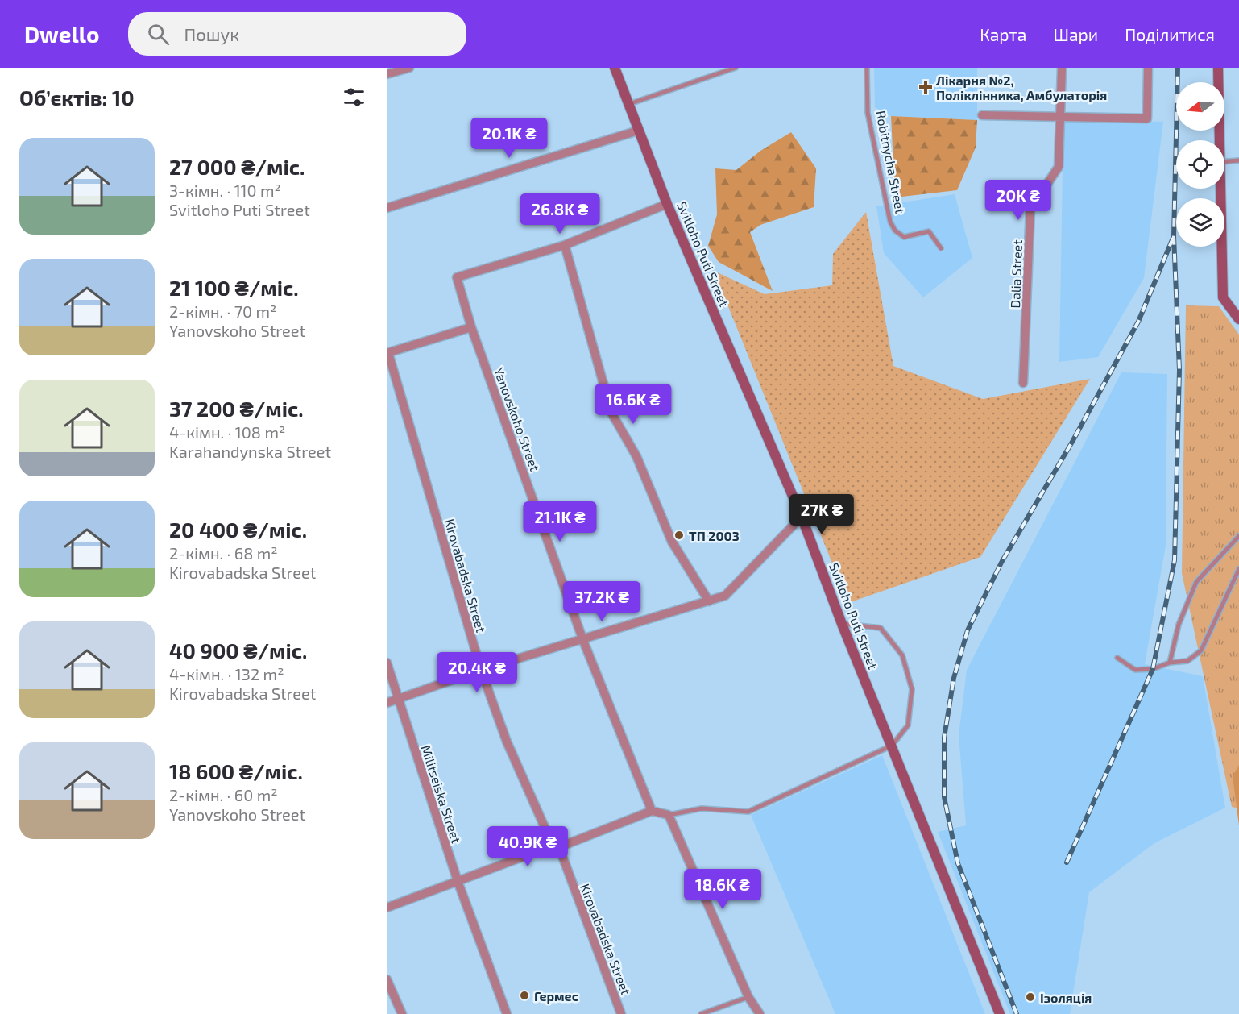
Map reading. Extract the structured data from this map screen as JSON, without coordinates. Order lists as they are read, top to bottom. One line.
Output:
{"streets":{"main road":["Svitloho Puti Street"],"street":["Dalia Street","Yanovskoho Street","Kirovabadska Street","Militseiska Street"],"lane":["Robitnycha Street"]},"places":{"health":["Лікарня №2, Поліклінника, Амбулаторія"],"other":["ТП 2003","Гермес","Ізоляція"]},"north":"left","page":{"header":"Dwello","search":"Пошук","nav":["Карта","Шари","Поділитися"],"heading":"Об’єктів: 10","price":["20.1K ₴","20K ₴","26.8K ₴","16.6K ₴","27K ₴","21.1K ₴","37.2K ₴","20.4K ₴","40.9K ₴","18.6K ₴"],"list":[{"name":"27 000 ₴/міс.","note":"3-кімн. · 110 m² · Svitloho Puti Street"},{"name":"21 100 ₴/міс.","note":"2-кімн. · 70 m² · Yanovskoho Street"},{"name":"37 200 ₴/міс.","note":"4-кімн. · 108 m² · Karahandynska Street"},{"name":"20 400 ₴/міс.","note":"2-кімн. · 68 m² · Kirovabadska Street"},{"name":"40 900 ₴/міс.","note":"4-кімн. · 132 m² · Kirovabadska Street"},{"name":"18 600 ₴/міс.","note":"2-кімн. · 60 m² · Yanovskoho Street"}]}}
